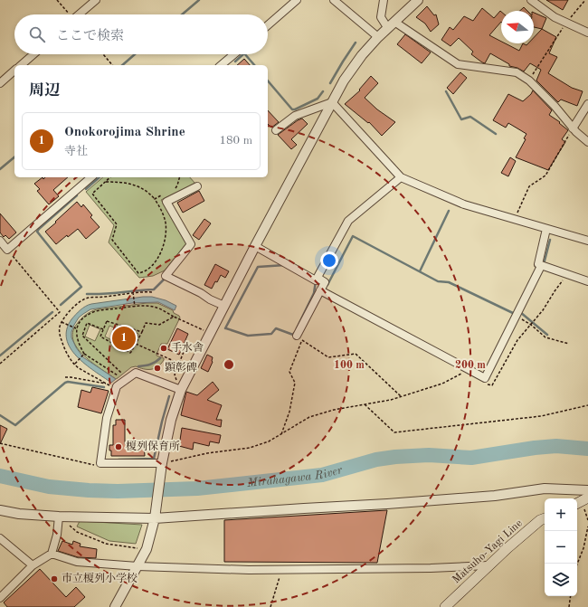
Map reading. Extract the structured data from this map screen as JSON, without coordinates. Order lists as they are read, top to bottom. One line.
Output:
{"streets":{"main road":["Matsuho-Yagi Line"]},"water":["Mirahagawa River"],"places":["手水舎","顕彰碑","榎列保育所","市立榎列小学校"],"north":"left","page":{"search":"ここで検索","heading":"周辺","list":[{"mark":"1","name":"Onokorojima Shrine","note":"寺社","value":"180 m"}],"pins":"1","map_buttons":["+","−"]},"rings":["100 m","200 m"]}
